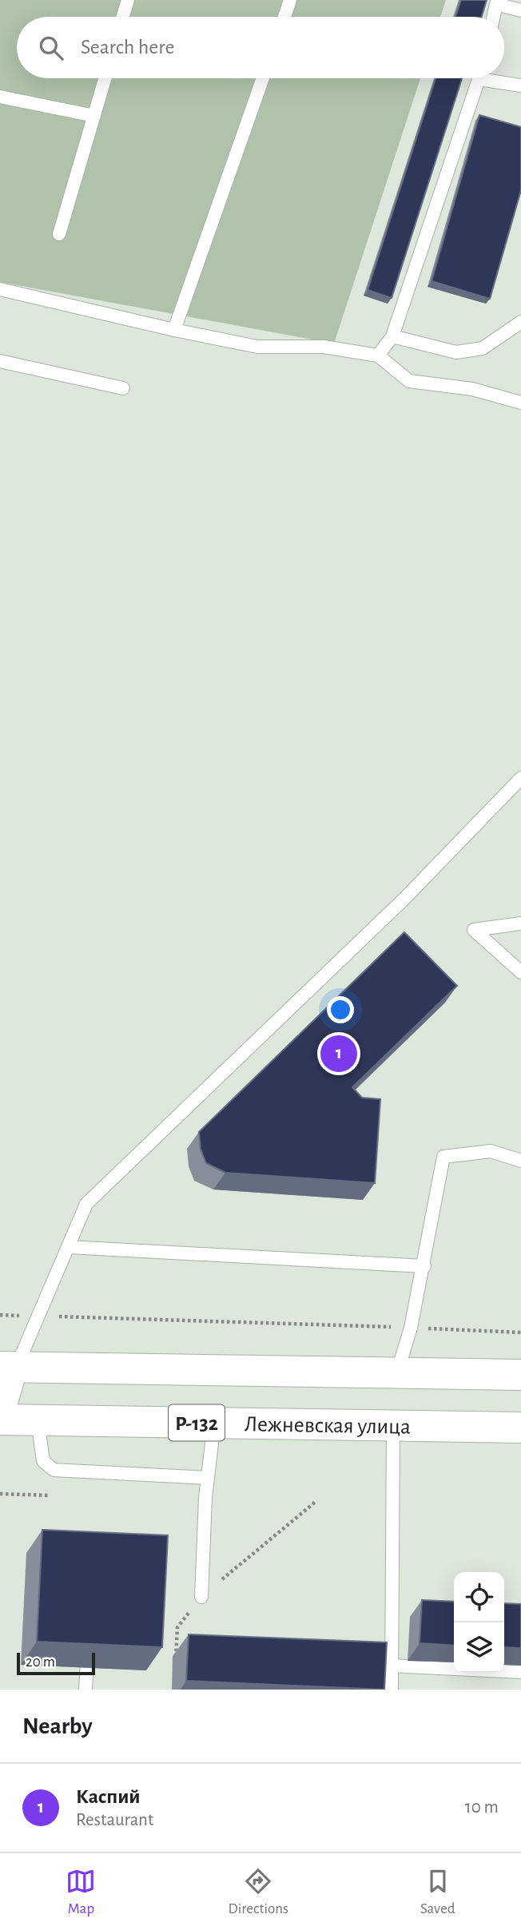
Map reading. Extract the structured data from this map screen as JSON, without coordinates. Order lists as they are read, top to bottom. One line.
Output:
{"streets":{"highway":["Р-132","Лежневская улица"]},"scale_bar":"20 m","page":{"search":"Search here","pins":"1","scale":"20 m","heading":"Nearby","list":[{"mark":"1","name":"Каспий","note":"Restaurant","value":"10 m"}],"nav":["Map","Directions","Saved"]}}
